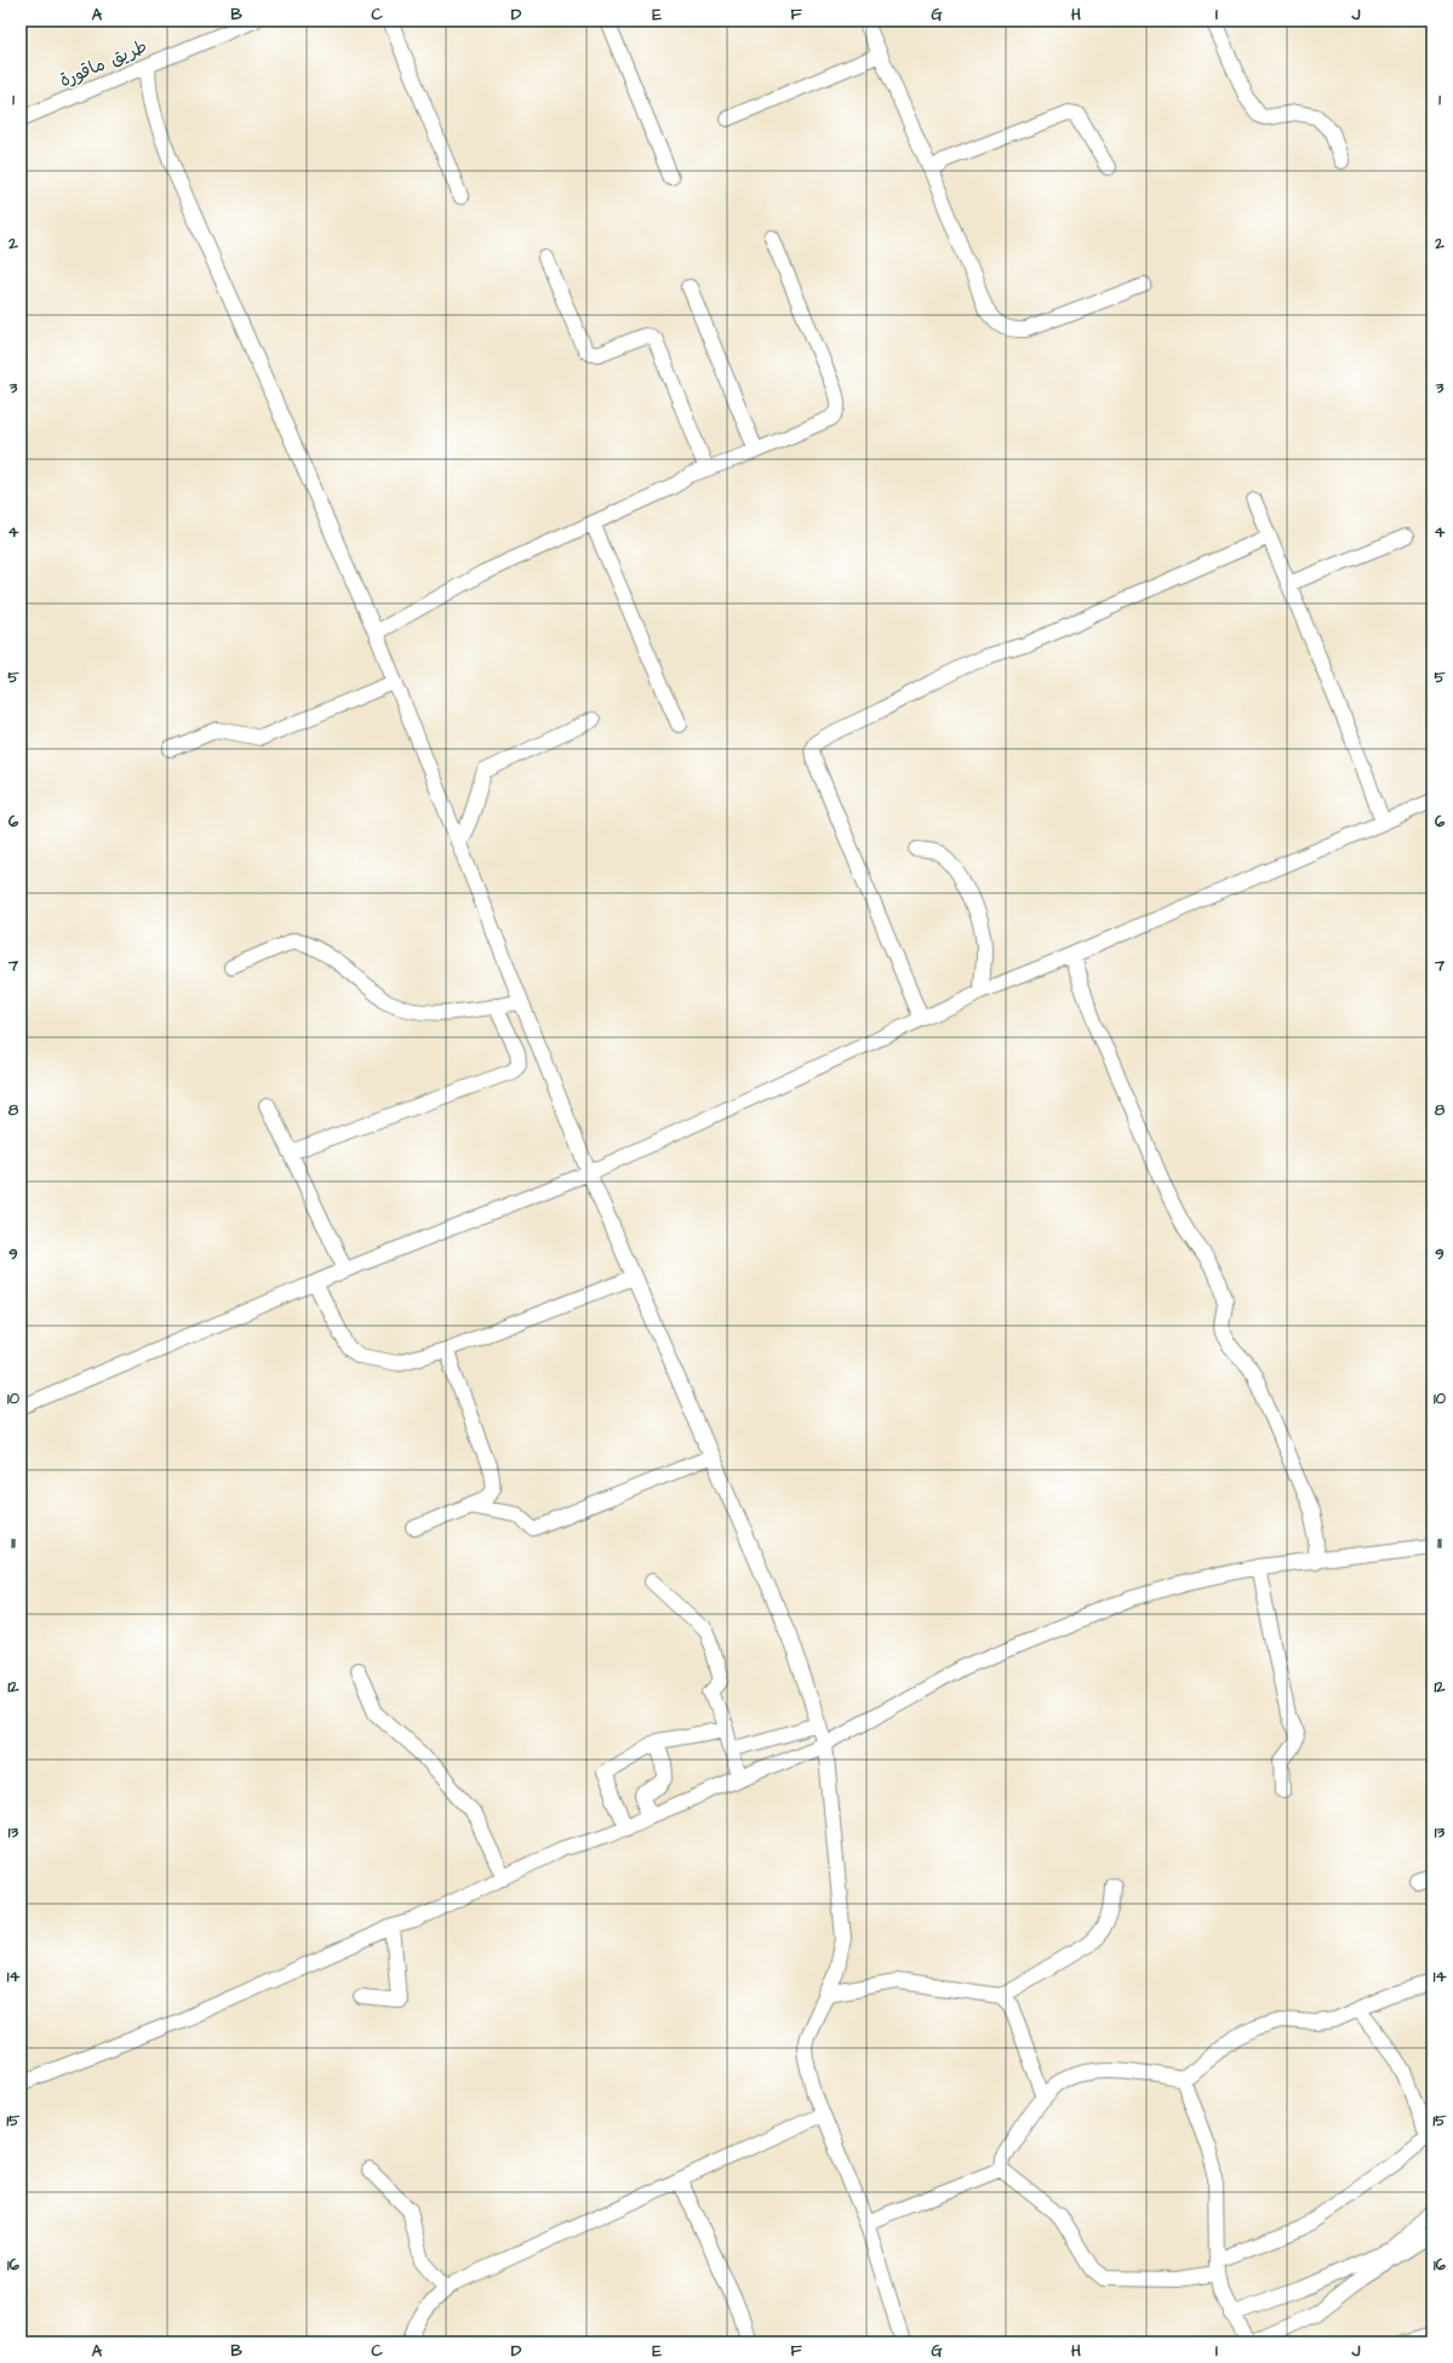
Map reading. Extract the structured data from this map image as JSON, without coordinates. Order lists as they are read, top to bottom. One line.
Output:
{"streets":{"street":["طريق ماقورة"]},"grid":{"columns":["A","B","C","D","E","F","G","H","I","J"],"rows":["1","2","3","4","5","6","7","8","9","10","11","12","13","14","15","16"]}}
